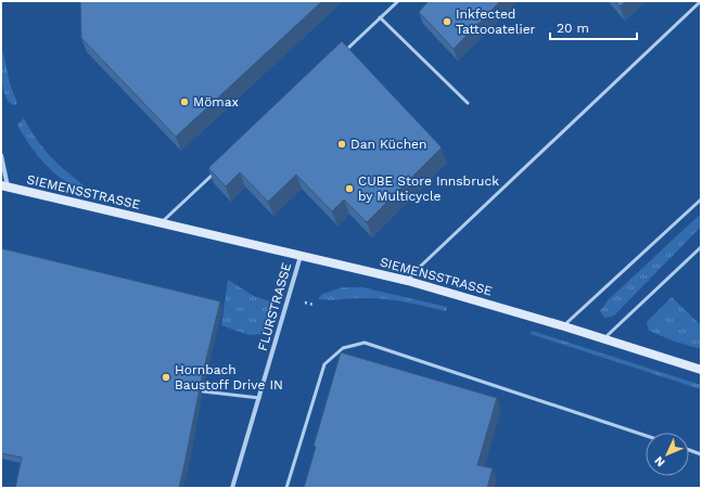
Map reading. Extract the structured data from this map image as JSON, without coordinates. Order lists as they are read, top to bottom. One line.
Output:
{"streets":{"street":["SIEMENSSTRASSE","FLURSTRASSE"]},"crossings":[["SIEMENSSTRASSE","FLURSTRASSE"]],"places":["Inkfected Tattooatelier","Mömax","Dan Küchen","CUBE Store Innsbruck by Multicycle","Hornbach Baustoff Drive IN"],"scale_bar":"20 m","north":"bottom left"}
